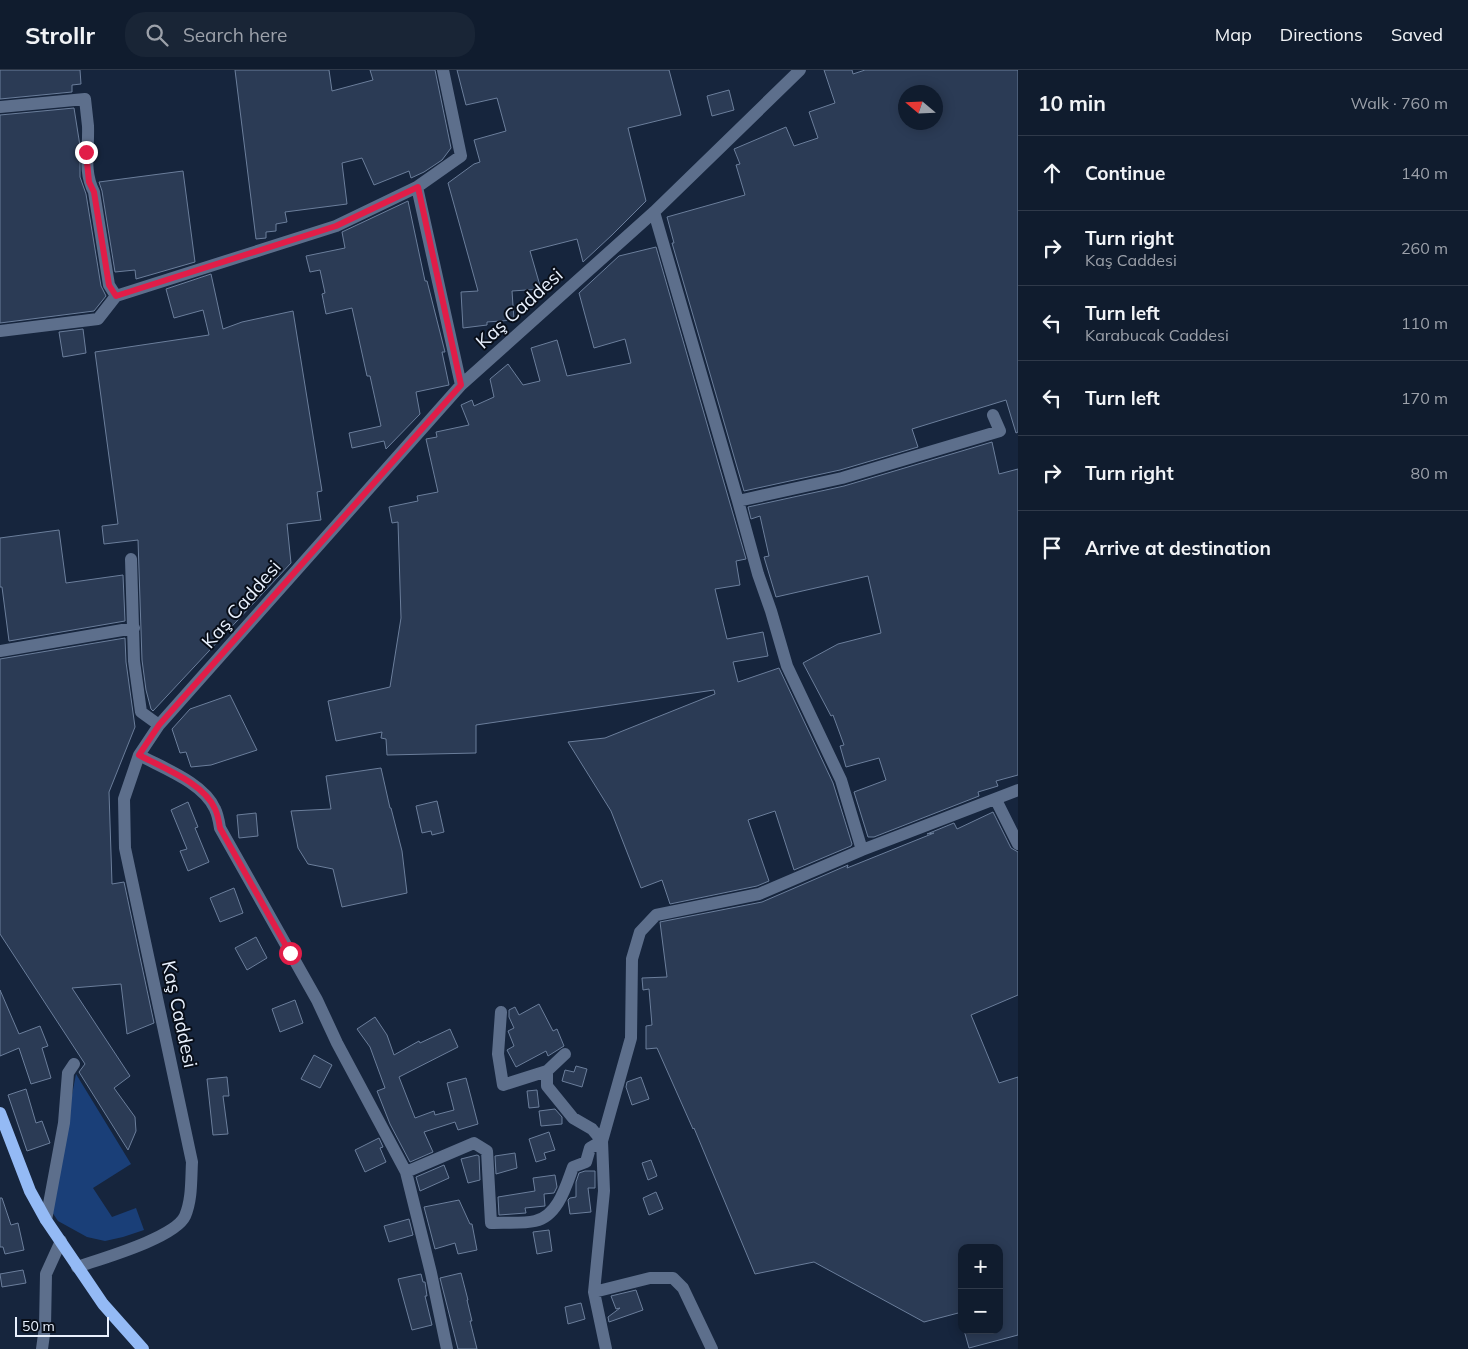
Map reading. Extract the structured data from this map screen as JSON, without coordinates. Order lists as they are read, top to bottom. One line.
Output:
{"streets":{"street":["Kaş Caddesi"]},"scale_bar":"50 m","north":"left","page":{"header":"Strollr","search":"Search here","nav":["Map","Directions","Saved"],"heading":["10 min","Walk · 760 m"],"list":[["Continue","140 m"],["Turn right","Kaş Caddesi","260 m"],["Turn left","Karabucak Caddesi","110 m"],["Turn left","170 m"],["Turn right","80 m"],"Arrive at destination"],"map_buttons":["+","−"],"scale":"50 m"}}
